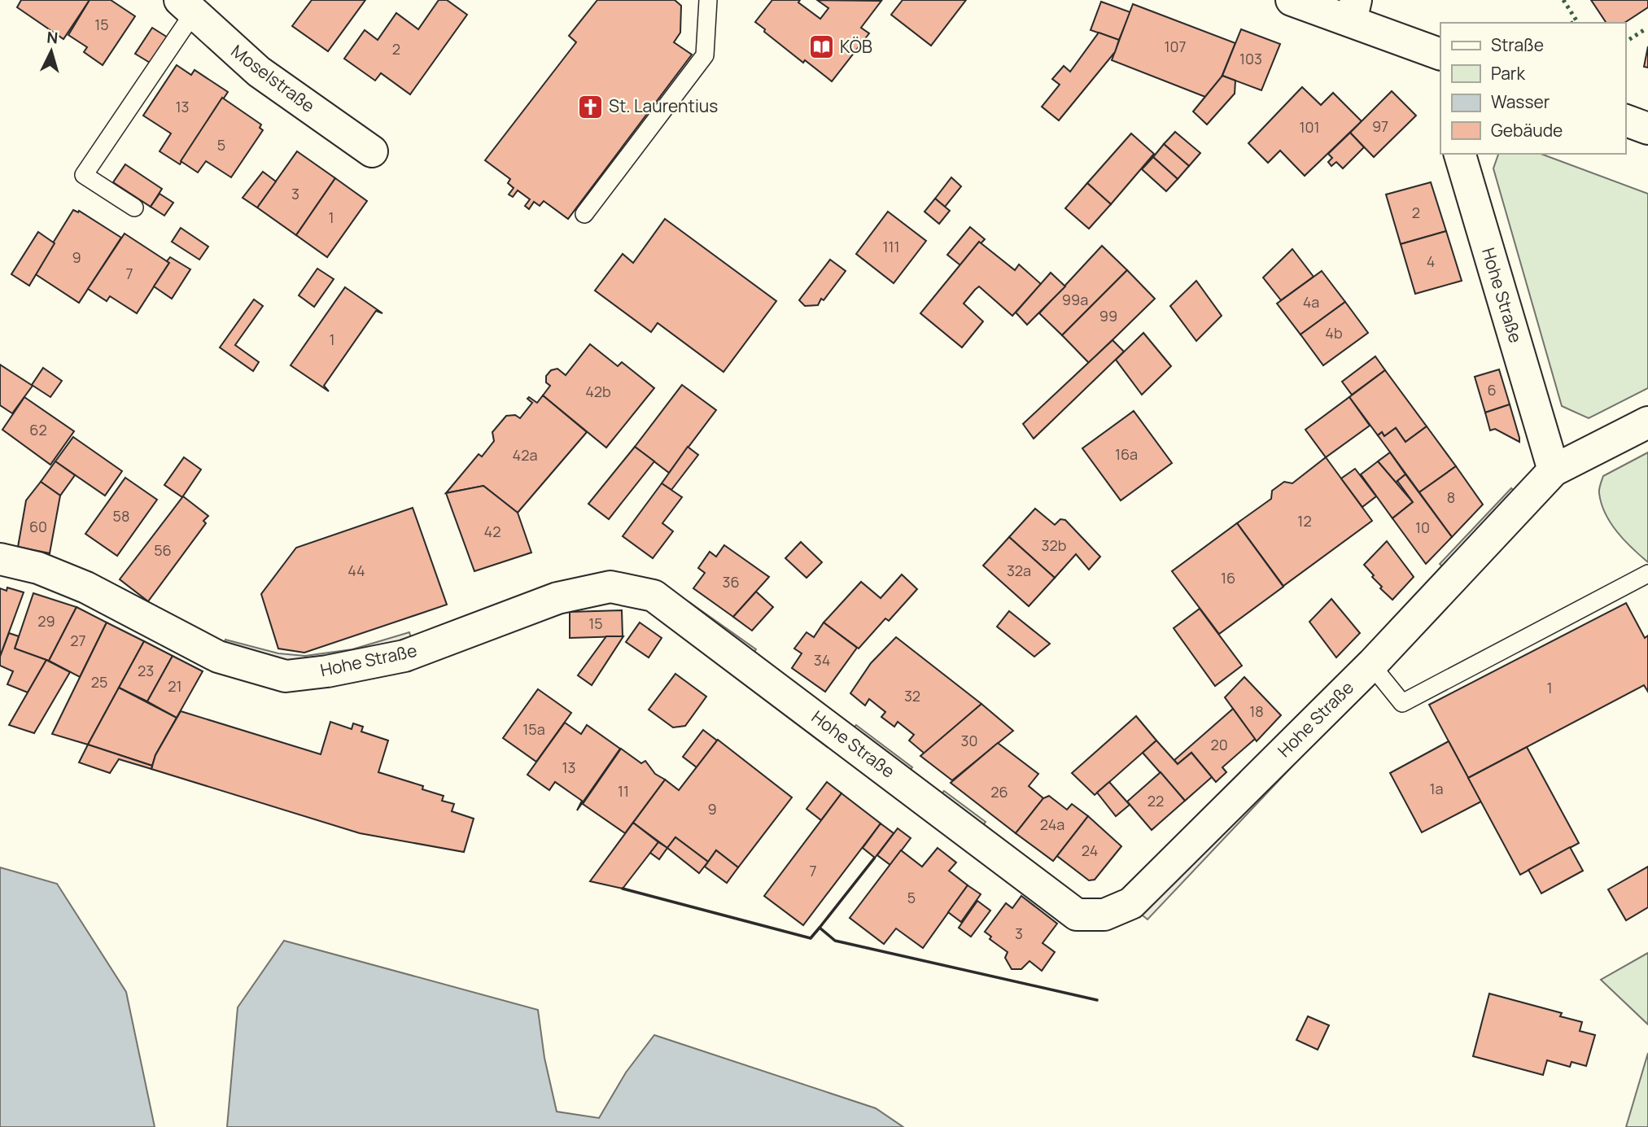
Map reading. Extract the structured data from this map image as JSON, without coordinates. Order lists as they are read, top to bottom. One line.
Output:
{"streets":{"street":["Moselstraße","Hohe Straße"]},"places":{"library":["KÖB"],"church":["St. Laurentius"]},"house_numbers":["15","107","2","103","13","97","101","5","3","2","1","111","9","4","7","99a","4a","99","4b","1","6","42b","62","16a","42a","8","58","12","60","10","42","32b","56","44","32a","16","36","29","15","27","34","23","25","21","1","32","18","15a","30","20","13","1a","11","26","22","9","24a","24","7","5","3"],"legend":["Straße","Park","Wasser","Gebäude"],"north":"top"}
